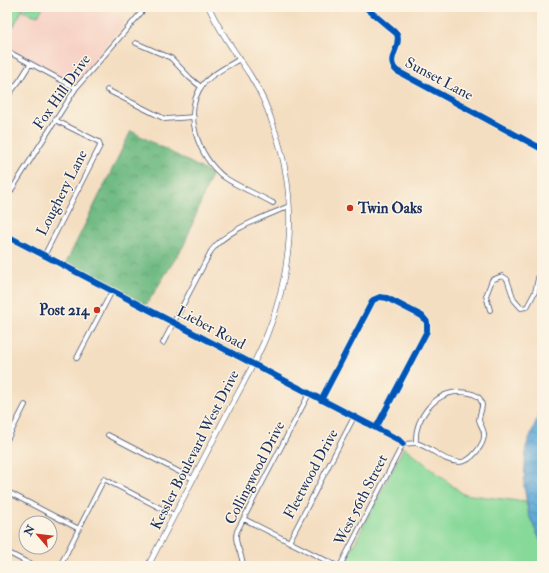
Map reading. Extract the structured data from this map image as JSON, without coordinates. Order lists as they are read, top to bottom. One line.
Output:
{"streets":{"main road":["Kessler Boulevard West Drive"],"street":["Sunset Lane","Fox Hill Drive","Loughery Lane","Lieber Road","Collingwood Drive","Fleetwood Drive","West 56th Street"]},"crossings":[["Fox Hill Drive","Loughery Lane"],["Loughery Lane","Lieber Road"],["Lieber Road","Kessler Boulevard West Drive"],["Lieber Road","Collingwood Drive"],["Lieber Road","Fleetwood Drive"],["Lieber Road","West 56th Street"]],"places":["Twin Oaks","Post 214"],"north":"top left"}
